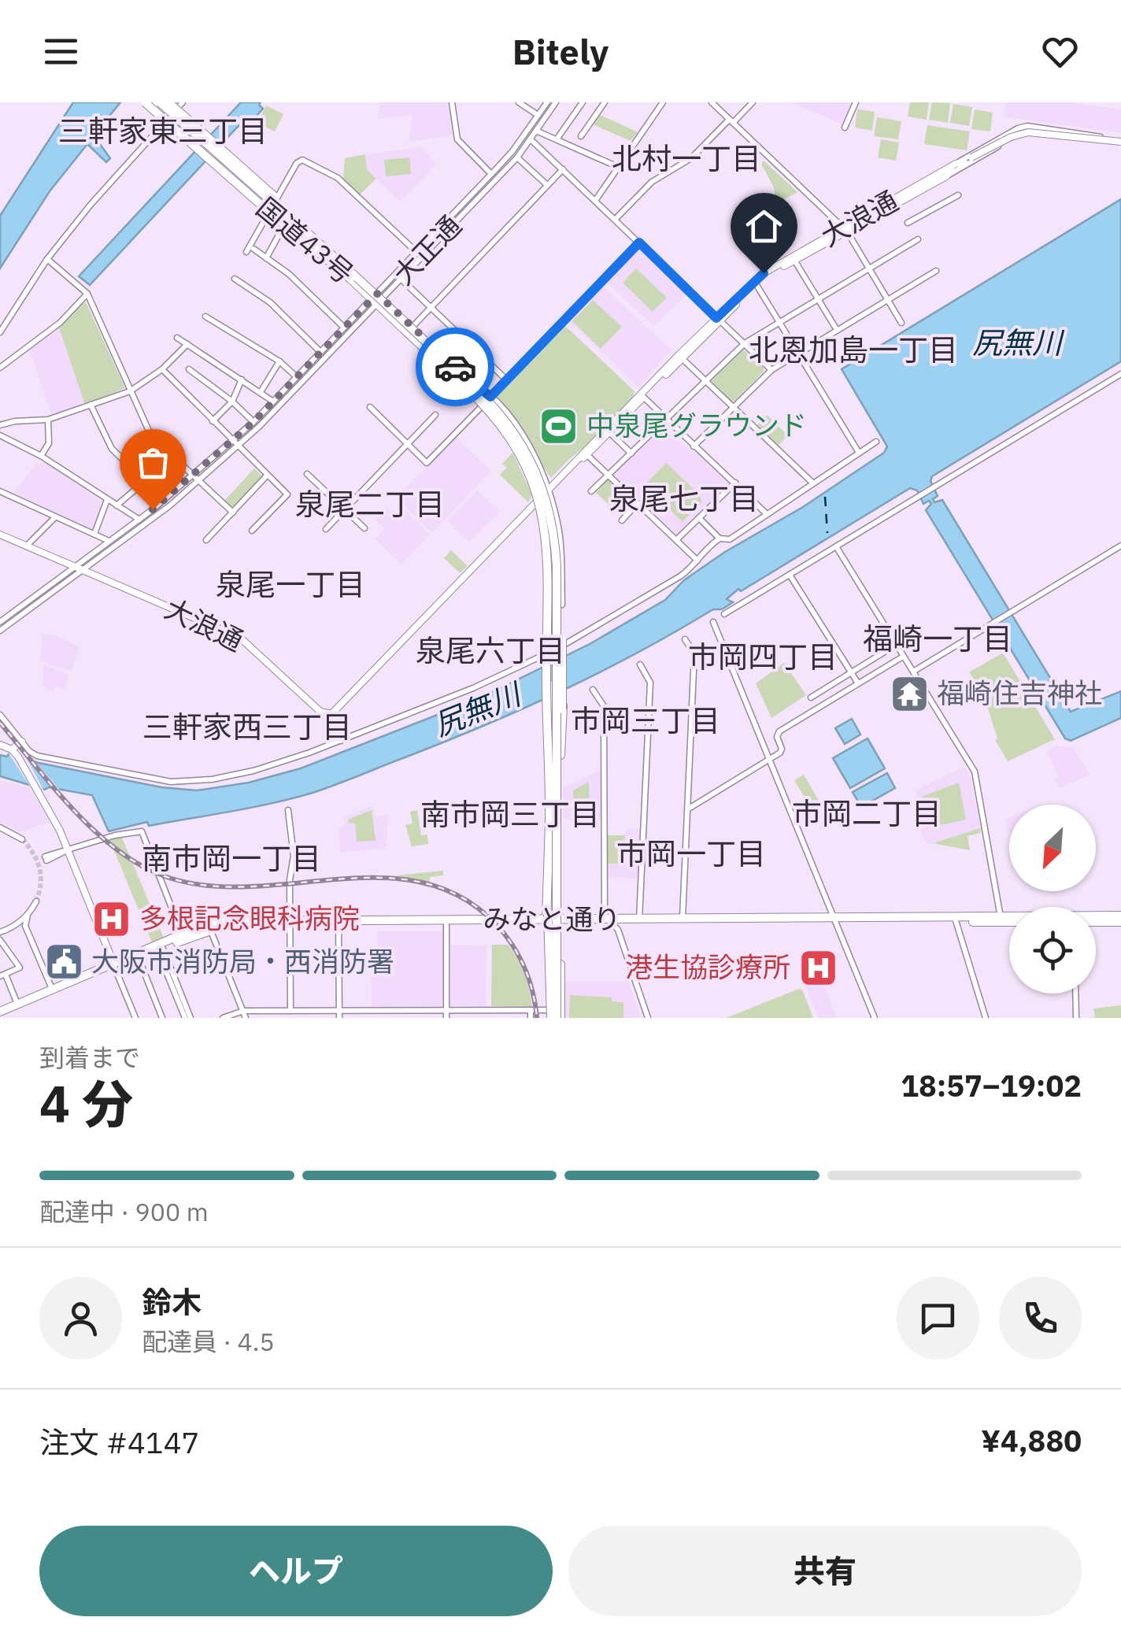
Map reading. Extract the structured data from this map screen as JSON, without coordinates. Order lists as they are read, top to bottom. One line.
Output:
{"streets":{"highway":["国道43号","みなと通り"],"main road":["大浪通"],"street":["大正通"]},"crossings":[["大浪通","大正通"],["国道43号","大正通"],["国道43号","みなと通り"]],"districts":["三軒家東三丁目","北村一丁目","北恩加島一丁目","泉尾七丁目","泉尾二丁目","泉尾一丁目","福崎一丁目","泉尾六丁目","市岡四丁目","市岡三丁目","三軒家西三丁目","市岡二丁目","南市岡三丁目","市岡一丁目","南市岡一丁目"],"water":["尻無川"],"places":{"sports":["中泉尾グラウンド"],"temple":["福崎住吉神社"],"hospital":["多根記念眼科病院","港生協診療所"],"public building":["大阪市消防局・西消防署"]},"north":"bottom left","page":{"header":"Bitely","heading":["4 分","到着まで","18:57–19:02"],"panel":["鈴木","配達員 · 4.5","注文 #4147","¥4,880"],"bar":"配達中 · 900 m","buttons":["ヘルプ","共有"]}}
